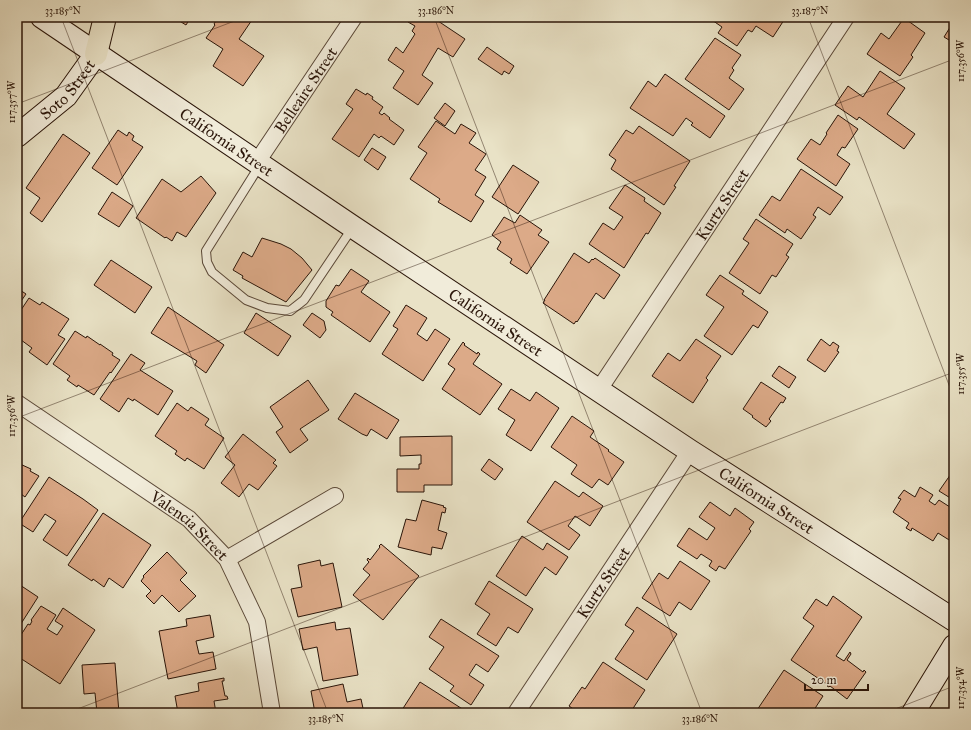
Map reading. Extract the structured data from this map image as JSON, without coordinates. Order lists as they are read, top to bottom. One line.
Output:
{"streets":{"main road":["Soto Street","California Street"],"street":["Belleaire Street","Kurtz Street","Valencia Street"]},"crossings":[["Soto Street","California Street"],["Belleaire Street","California Street"],["California Street","Kurtz Street"]],"scale_bar":"20 m","coordinates":["33.185°N","33.186°N","33.187°N","117.356°W","117.357°W","117.355°W","117.354°W"]}
